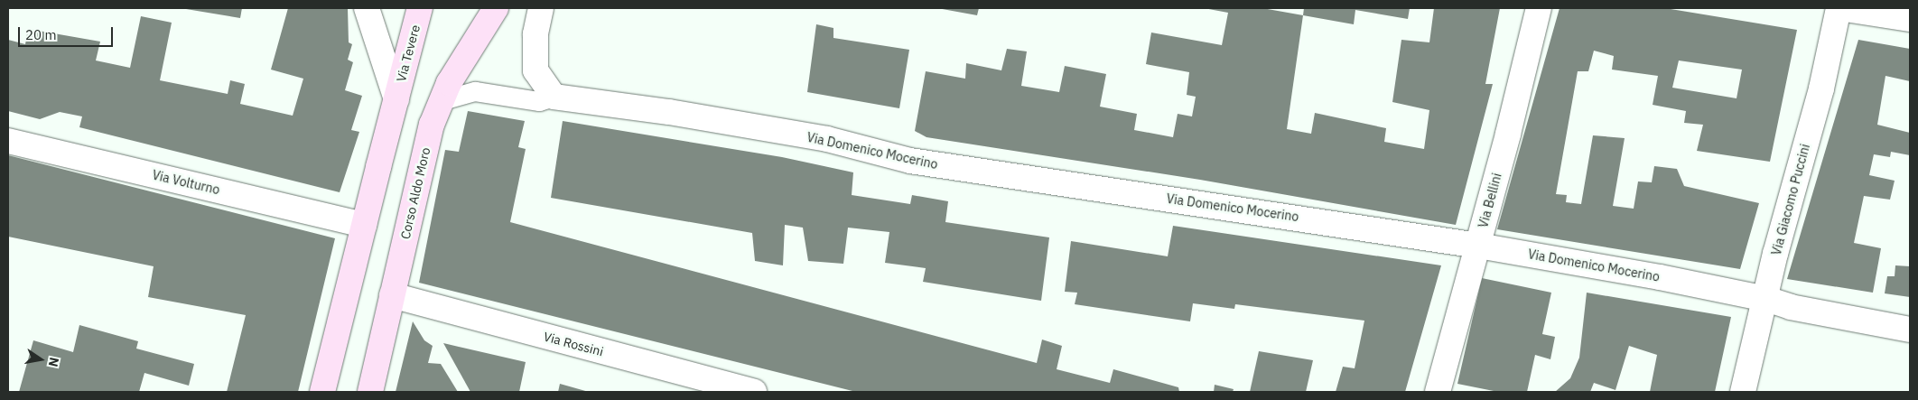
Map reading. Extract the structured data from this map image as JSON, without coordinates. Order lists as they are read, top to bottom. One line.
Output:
{"streets":{"street":["Via Tevere","Via Domenico Mocerino","Via Volturno","Corso Aldo Moro","Via Giacomo Puccini","Via Bellini","Via Rossini"]},"crossings":[["Via Domenico Mocerino","Corso Aldo Moro"],["Via Domenico Mocerino","Via Giacomo Puccini"],["Via Domenico Mocerino","Via Bellini"],["Corso Aldo Moro","Via Rossini"]],"scale_bar":"20 m","north":"right"}
